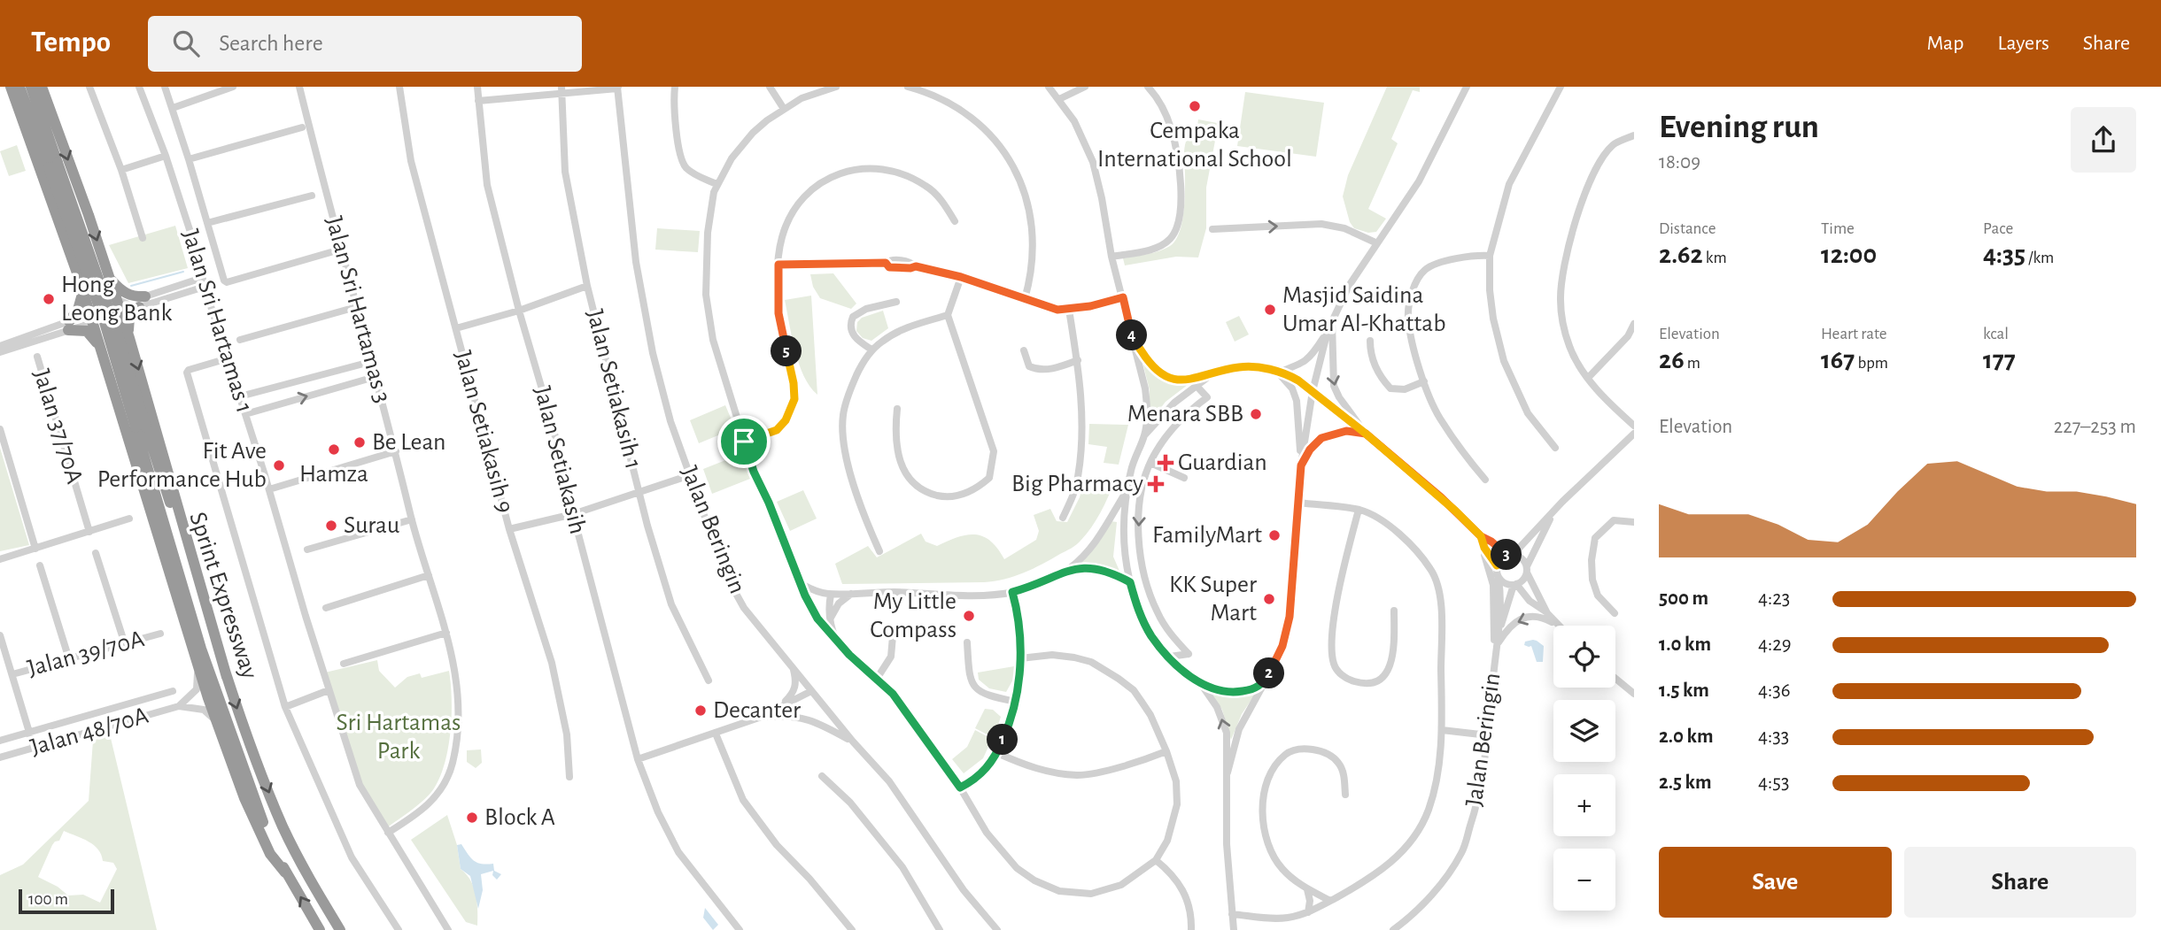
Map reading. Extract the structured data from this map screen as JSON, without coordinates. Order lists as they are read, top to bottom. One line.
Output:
{"streets":{"highway":["Sprint Expressway"],"street":["Jalan Sri Hartamas 3","Jalan Sri Hartamas 1","Jalan Setiakasih 1","Jalan 37/70A","Jalan Setiakasih 9","Jalan Setiakasih","Jalan Beringin","Jalan 39/70A","Jalan 48/70A"]},"crossings":[["Jalan Sri Hartamas 3","Jalan Sri Hartamas 1"]],"parks":["Sri Hartamas Park"],"places":{"other":["Cempaka International School","Hong Leong Bank","Masjid Saidina Umar Al-Khattab","Menara SBB","Be Lean","Hamza","Fit Ave Performance Hub","Surau","FamilyMart","KK Super Mart","My Little Compass","Decanter","Block A"],"health":["Guardian","Big Pharmacy"]},"scale_bar":"100 m","page":{"header":"Tempo","search":"Search here","nav":["Map","Layers","Share"],"heading":["Evening run","18:09"],"stats":[["Distance","2.62 km"],["Time","12:00"],["Pace","4:35 /km"],["Elevation","26 m"],["Heart rate","167 bpm"],["kcal","177"]],"pins":["4","5","3","2","1"],"chart":["Elevation","227–253 m"],"list":[{"name":"500 m","note":"4:23"},{"name":"1.0 km","note":"4:29"},{"name":"1.5 km","note":"4:36"},{"name":"2.0 km","note":"4:33"},{"name":"2.5 km","note":"4:53"}],"map_buttons":["+","−"],"buttons":["Save","Share"],"scale":"100 m"}}
